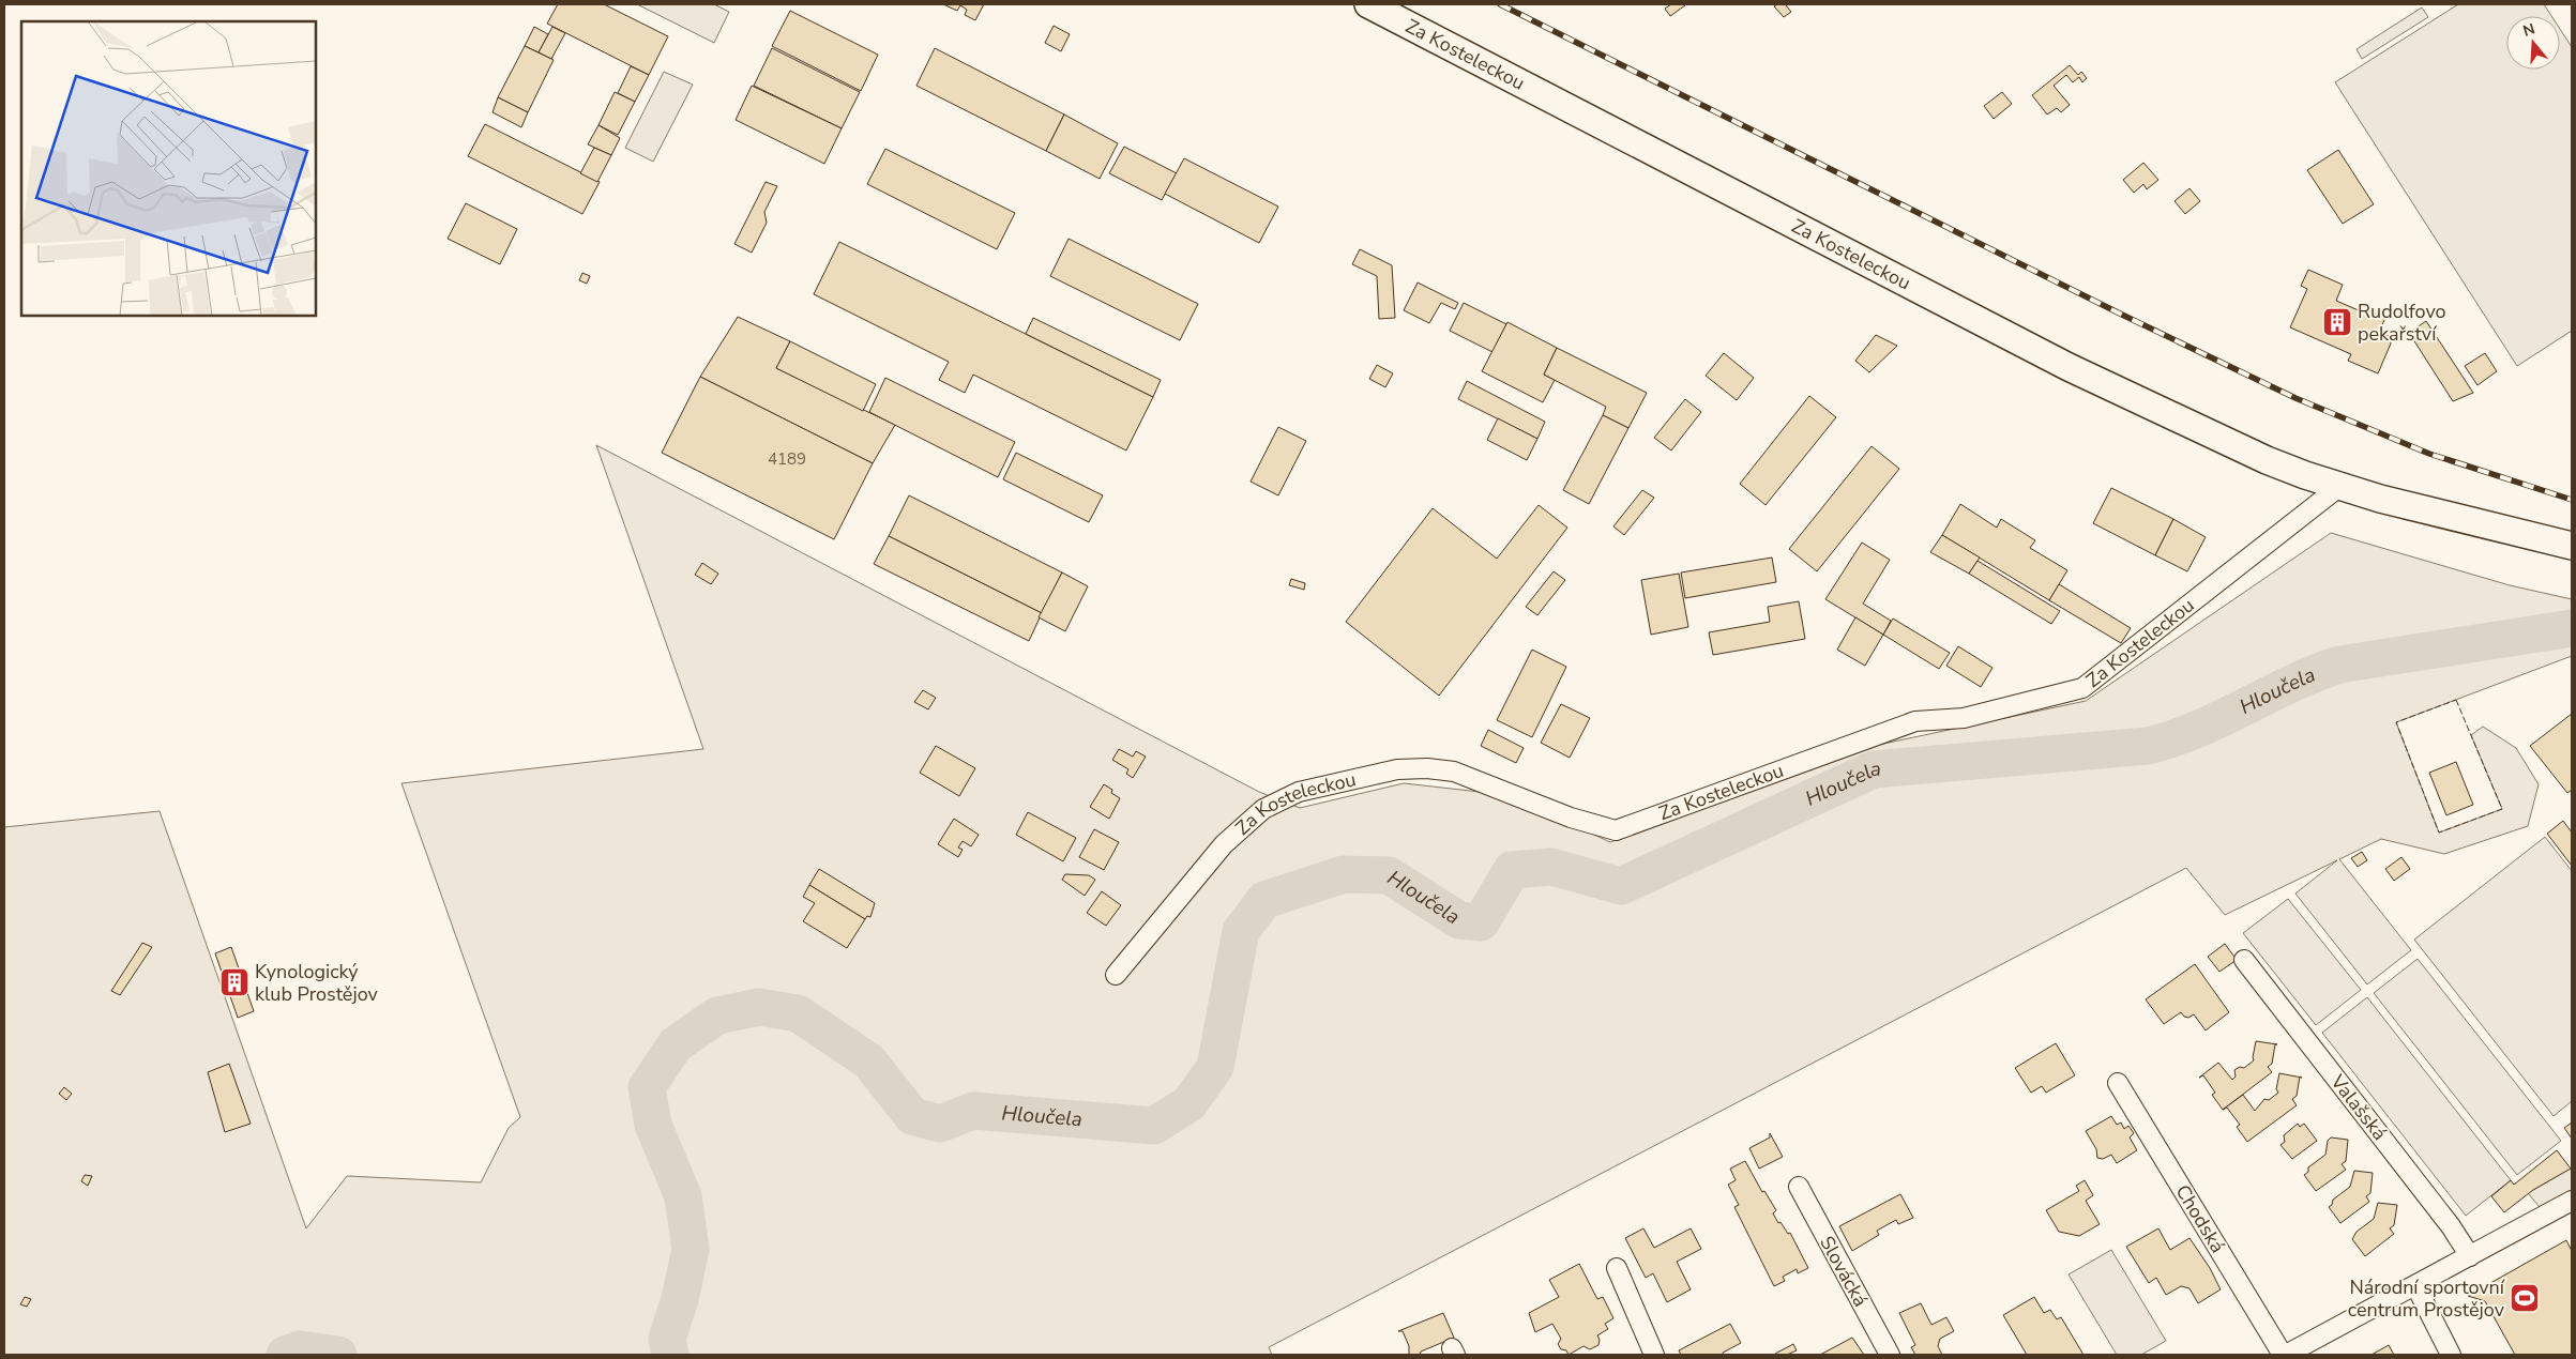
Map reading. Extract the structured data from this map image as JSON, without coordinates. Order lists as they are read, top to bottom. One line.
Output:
{"streets":{"street":["Za Kosteleckou","Valašská","Chodská","Slovácká"]},"water":["Hloučela"],"places":{"building":["Rudolfovo pekařství","Kynologický klub Prostějov"],"sports":["Národní sportovní centrum Prostějov"]},"house_numbers":["4189"],"north":"top"}
